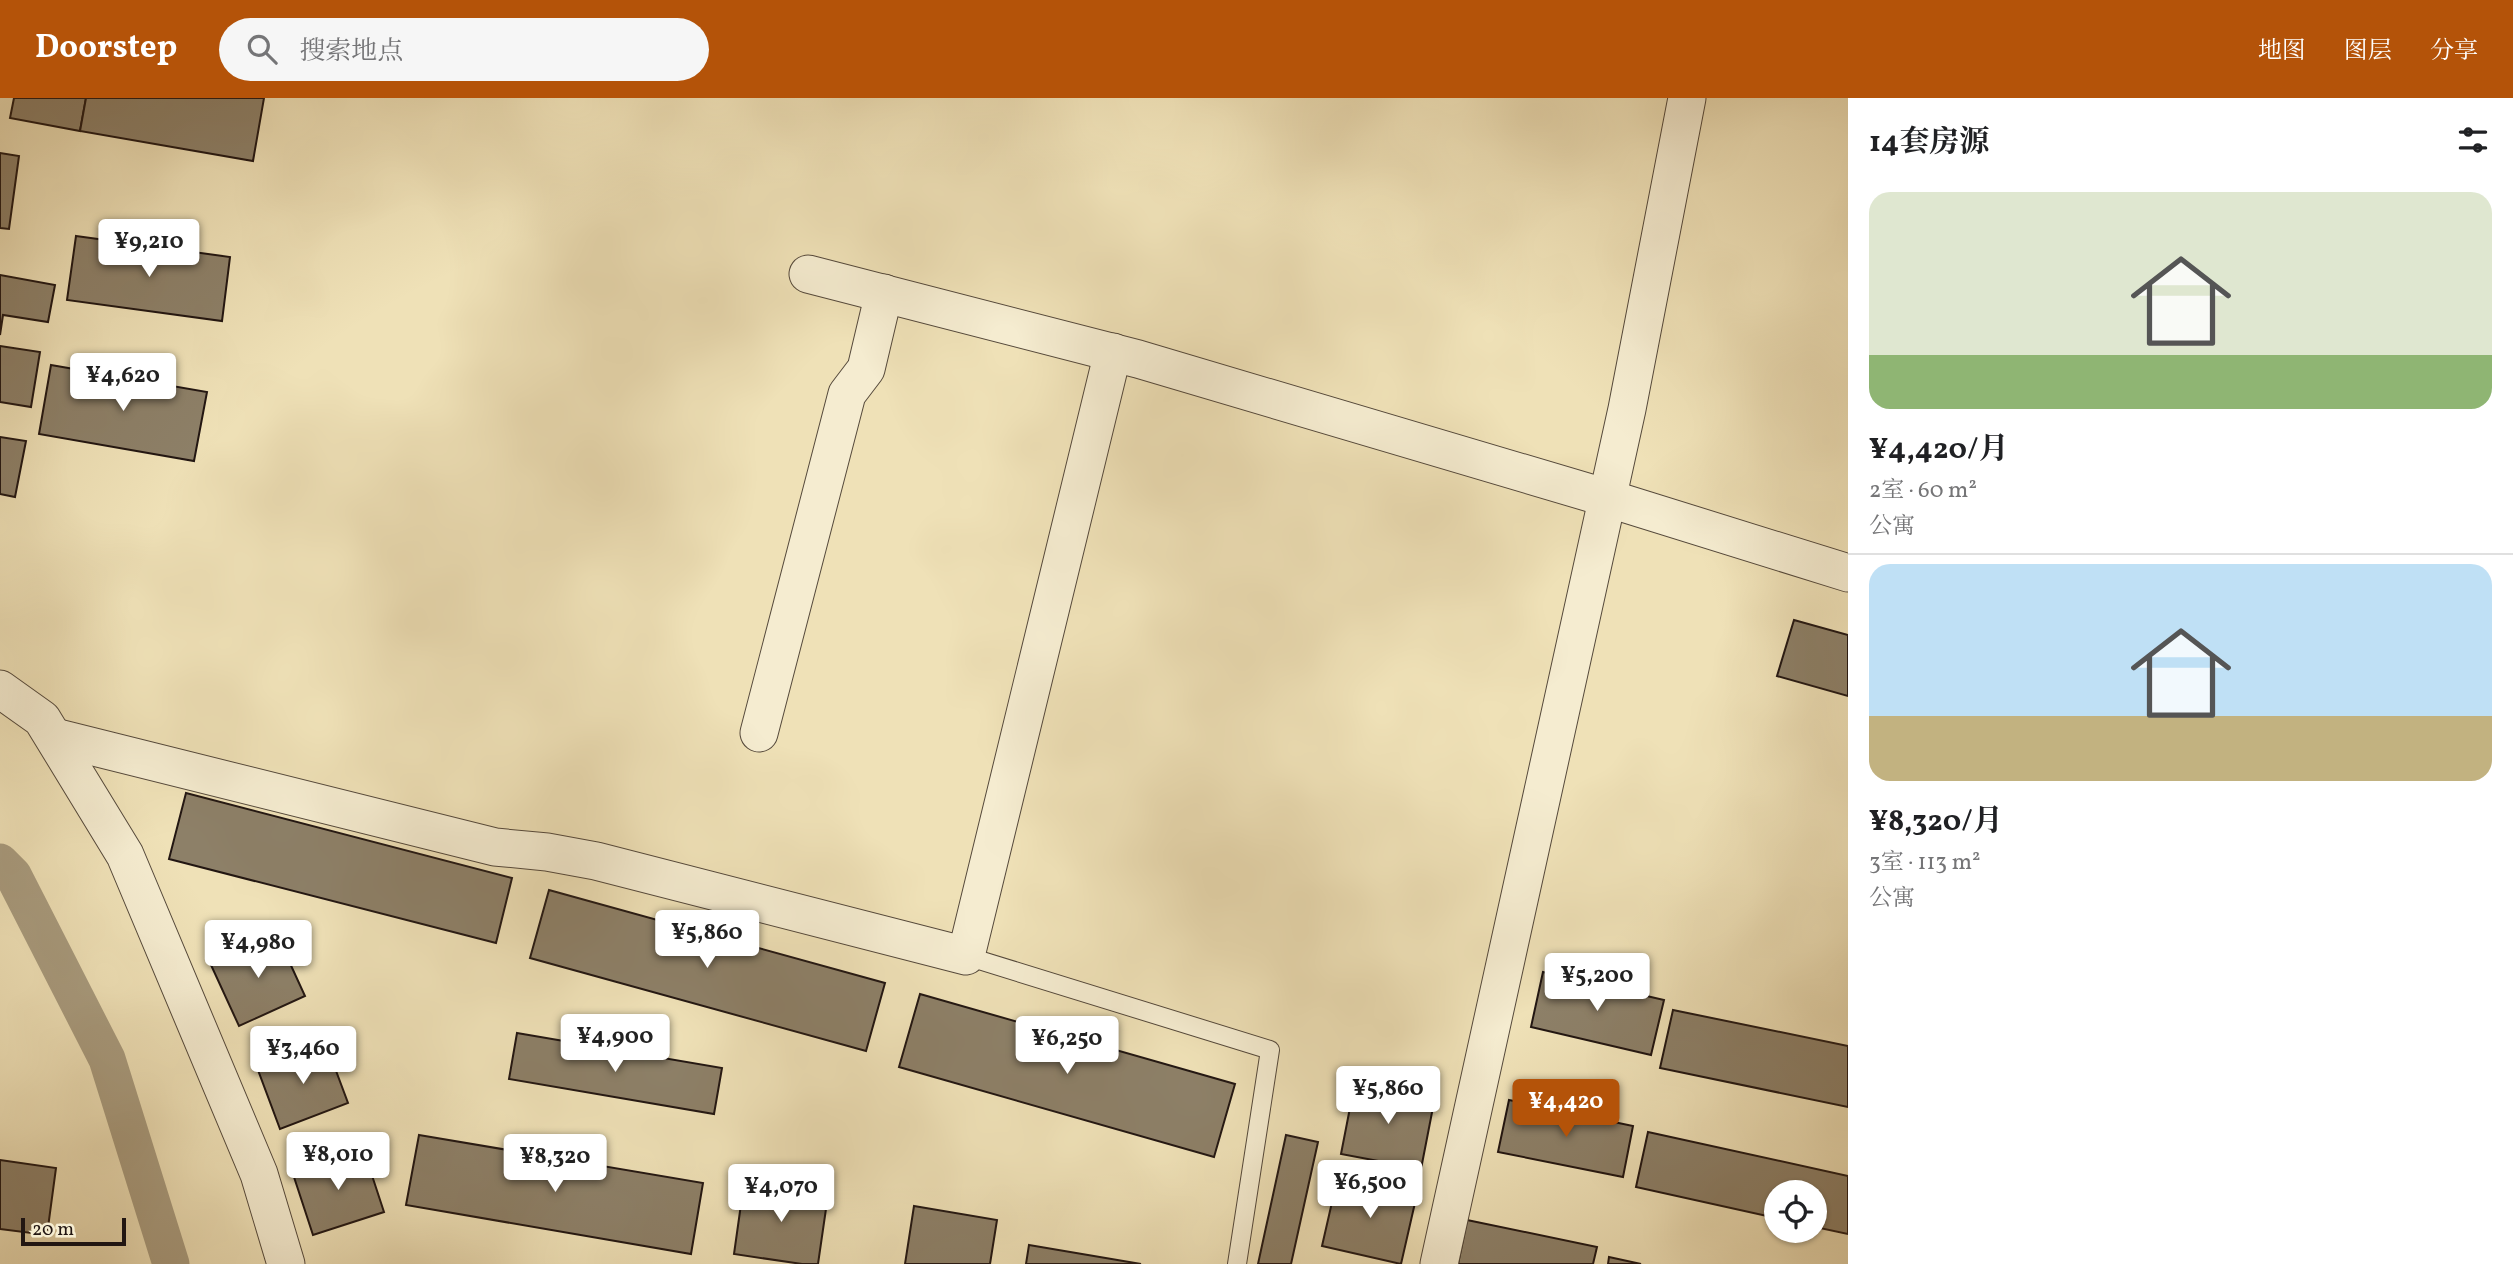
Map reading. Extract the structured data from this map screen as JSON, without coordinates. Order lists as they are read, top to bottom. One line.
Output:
{"scale_bar":"20 m","page":{"header":"Doorstep","search":"搜索地点","nav":["地图","图层","分享"],"heading":"14套房源","list":[{"name":"¥4,420/月","note":"2室 · 60 m² · 公寓"},{"name":"¥8,320/月","note":"3室 · 113 m² · 公寓"}],"price":["¥9,210","¥4,620","¥5,860","¥4,980","¥5,200","¥4,900","¥6,250","¥3,460","¥5,860","¥4,420","¥8,010","¥8,320","¥6,500","¥4,070"],"scale":"20 m"}}
